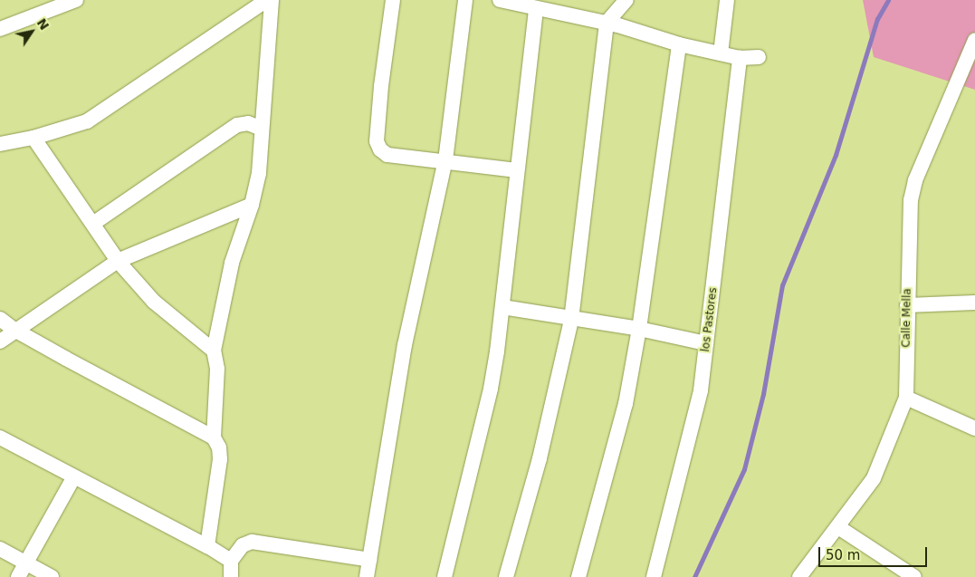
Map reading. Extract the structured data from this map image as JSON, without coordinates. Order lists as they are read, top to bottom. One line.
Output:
{"streets":{"street":["Calle Mella","los Pastores"]},"scale_bar":"50 m","north":"top right"}
